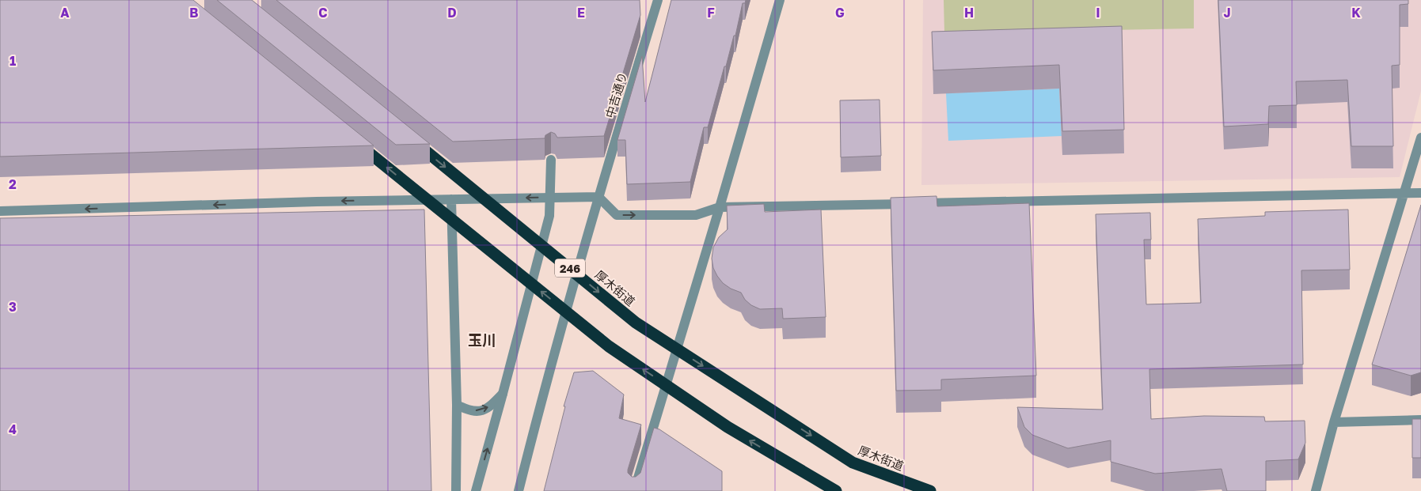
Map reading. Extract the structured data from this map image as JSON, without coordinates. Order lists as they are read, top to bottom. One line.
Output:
{"streets":{"highway":["246","厚木街道"],"street":["中吉通り"]},"districts":["玉川"],"grid":{"columns":["A","B","C","D","E","F","G","H","I","J","K"],"rows":["1","2","3","4"]}}
